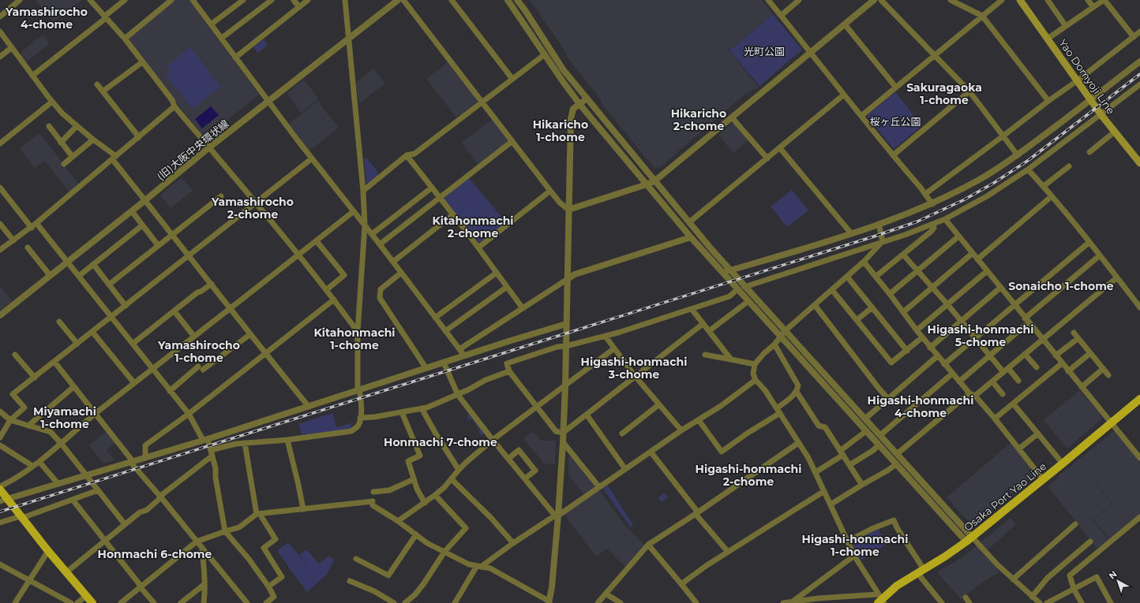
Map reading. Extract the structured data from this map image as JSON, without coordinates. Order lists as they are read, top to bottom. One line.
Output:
{"streets":{"main road":["Yao Domyoji Line","Osaka Port Yao Line"],"street":["(旧)大阪中央環状線"]},"districts":["Yamashirocho 4-chome","Sakuragaoka 1-chome","Hikaricho 2-chome","Hikaricho 1-chome","Yamashirocho 2-chome","Kitahonmachi 2-chome","Sonaicho 1-chome","Higashi-honmachi 5-chome","Kitahonmachi 1-chome","Yamashirocho 1-chome","Higashi-honmachi 3-chome","Higashi-honmachi 4-chome","Miyamachi 1-chome","Honmachi 7-chome","Higashi-honmachi 2-chome","Higashi-honmachi 1-chome","Honmachi 6-chome"],"parks":["光町公園","桜ヶ丘公園"],"north":"top left"}
